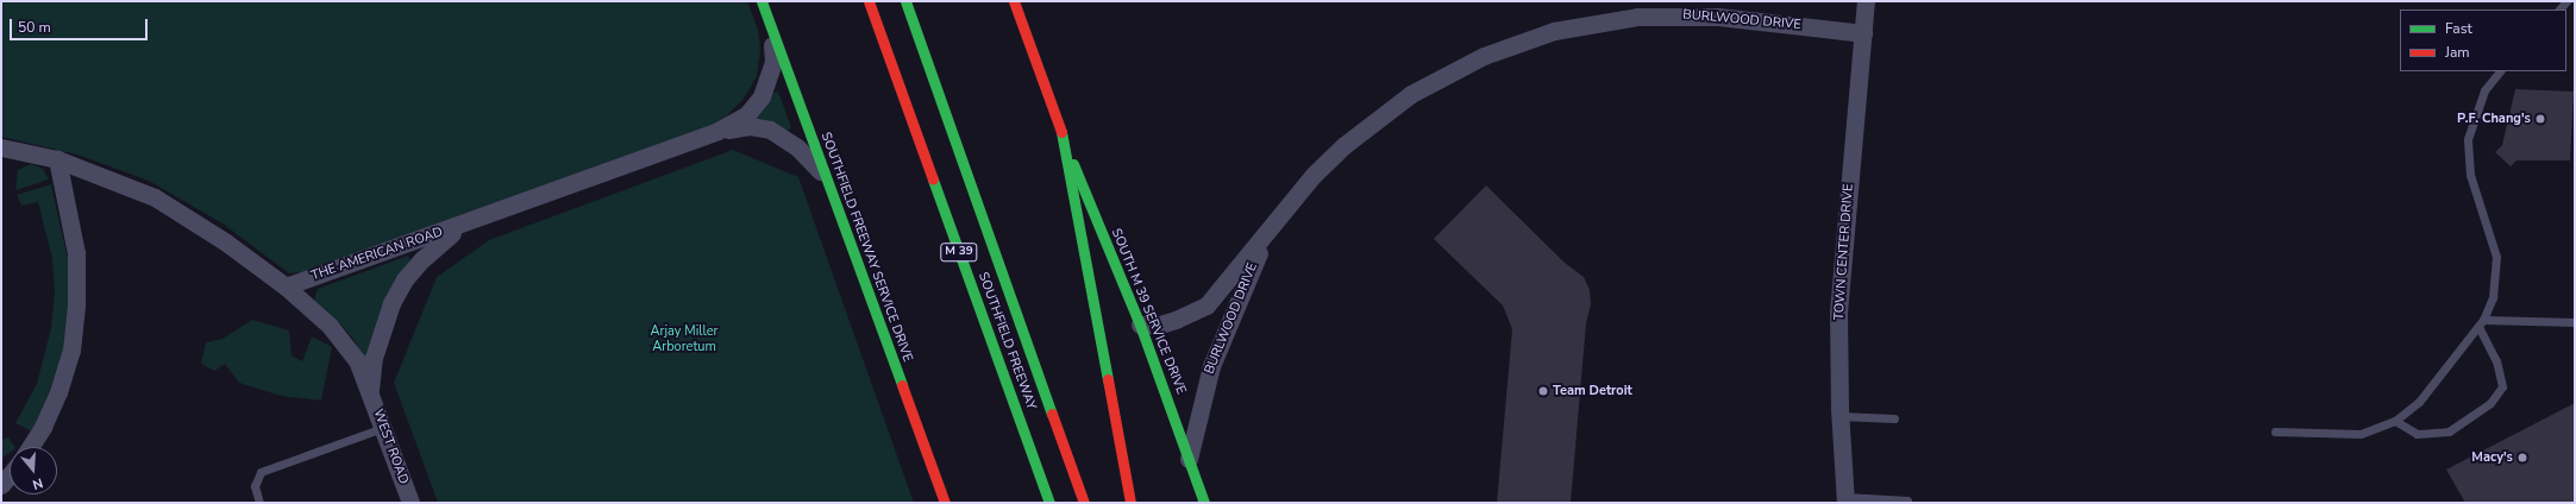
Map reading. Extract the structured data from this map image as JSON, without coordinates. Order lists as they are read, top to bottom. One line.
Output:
{"streets":{"main road":["SOUTHFIELD FREEWAY SERVICE DRIVE","M 39","SOUTH M 39 SERVICE DRIVE","SOUTHFIELD FREEWAY"],"street":["BURLWOOD DRIVE","TOWN CENTER DRIVE","THE AMERICAN ROAD","WEST ROAD"]},"crossings":[["BURLWOOD DRIVE","TOWN CENTER DRIVE"],["BURLWOOD DRIVE","SOUTH M 39 SERVICE DRIVE"],["SOUTHFIELD FREEWAY SERVICE DRIVE","THE AMERICAN ROAD"],["THE AMERICAN ROAD","WEST ROAD"]],"parks":["Arjay Miller Arboretum"],"places":["P.F. Chang's","Team Detroit","Macy's"],"legend":["Fast","Jam"],"scale_bar":"50 m","north":"bottom"}
